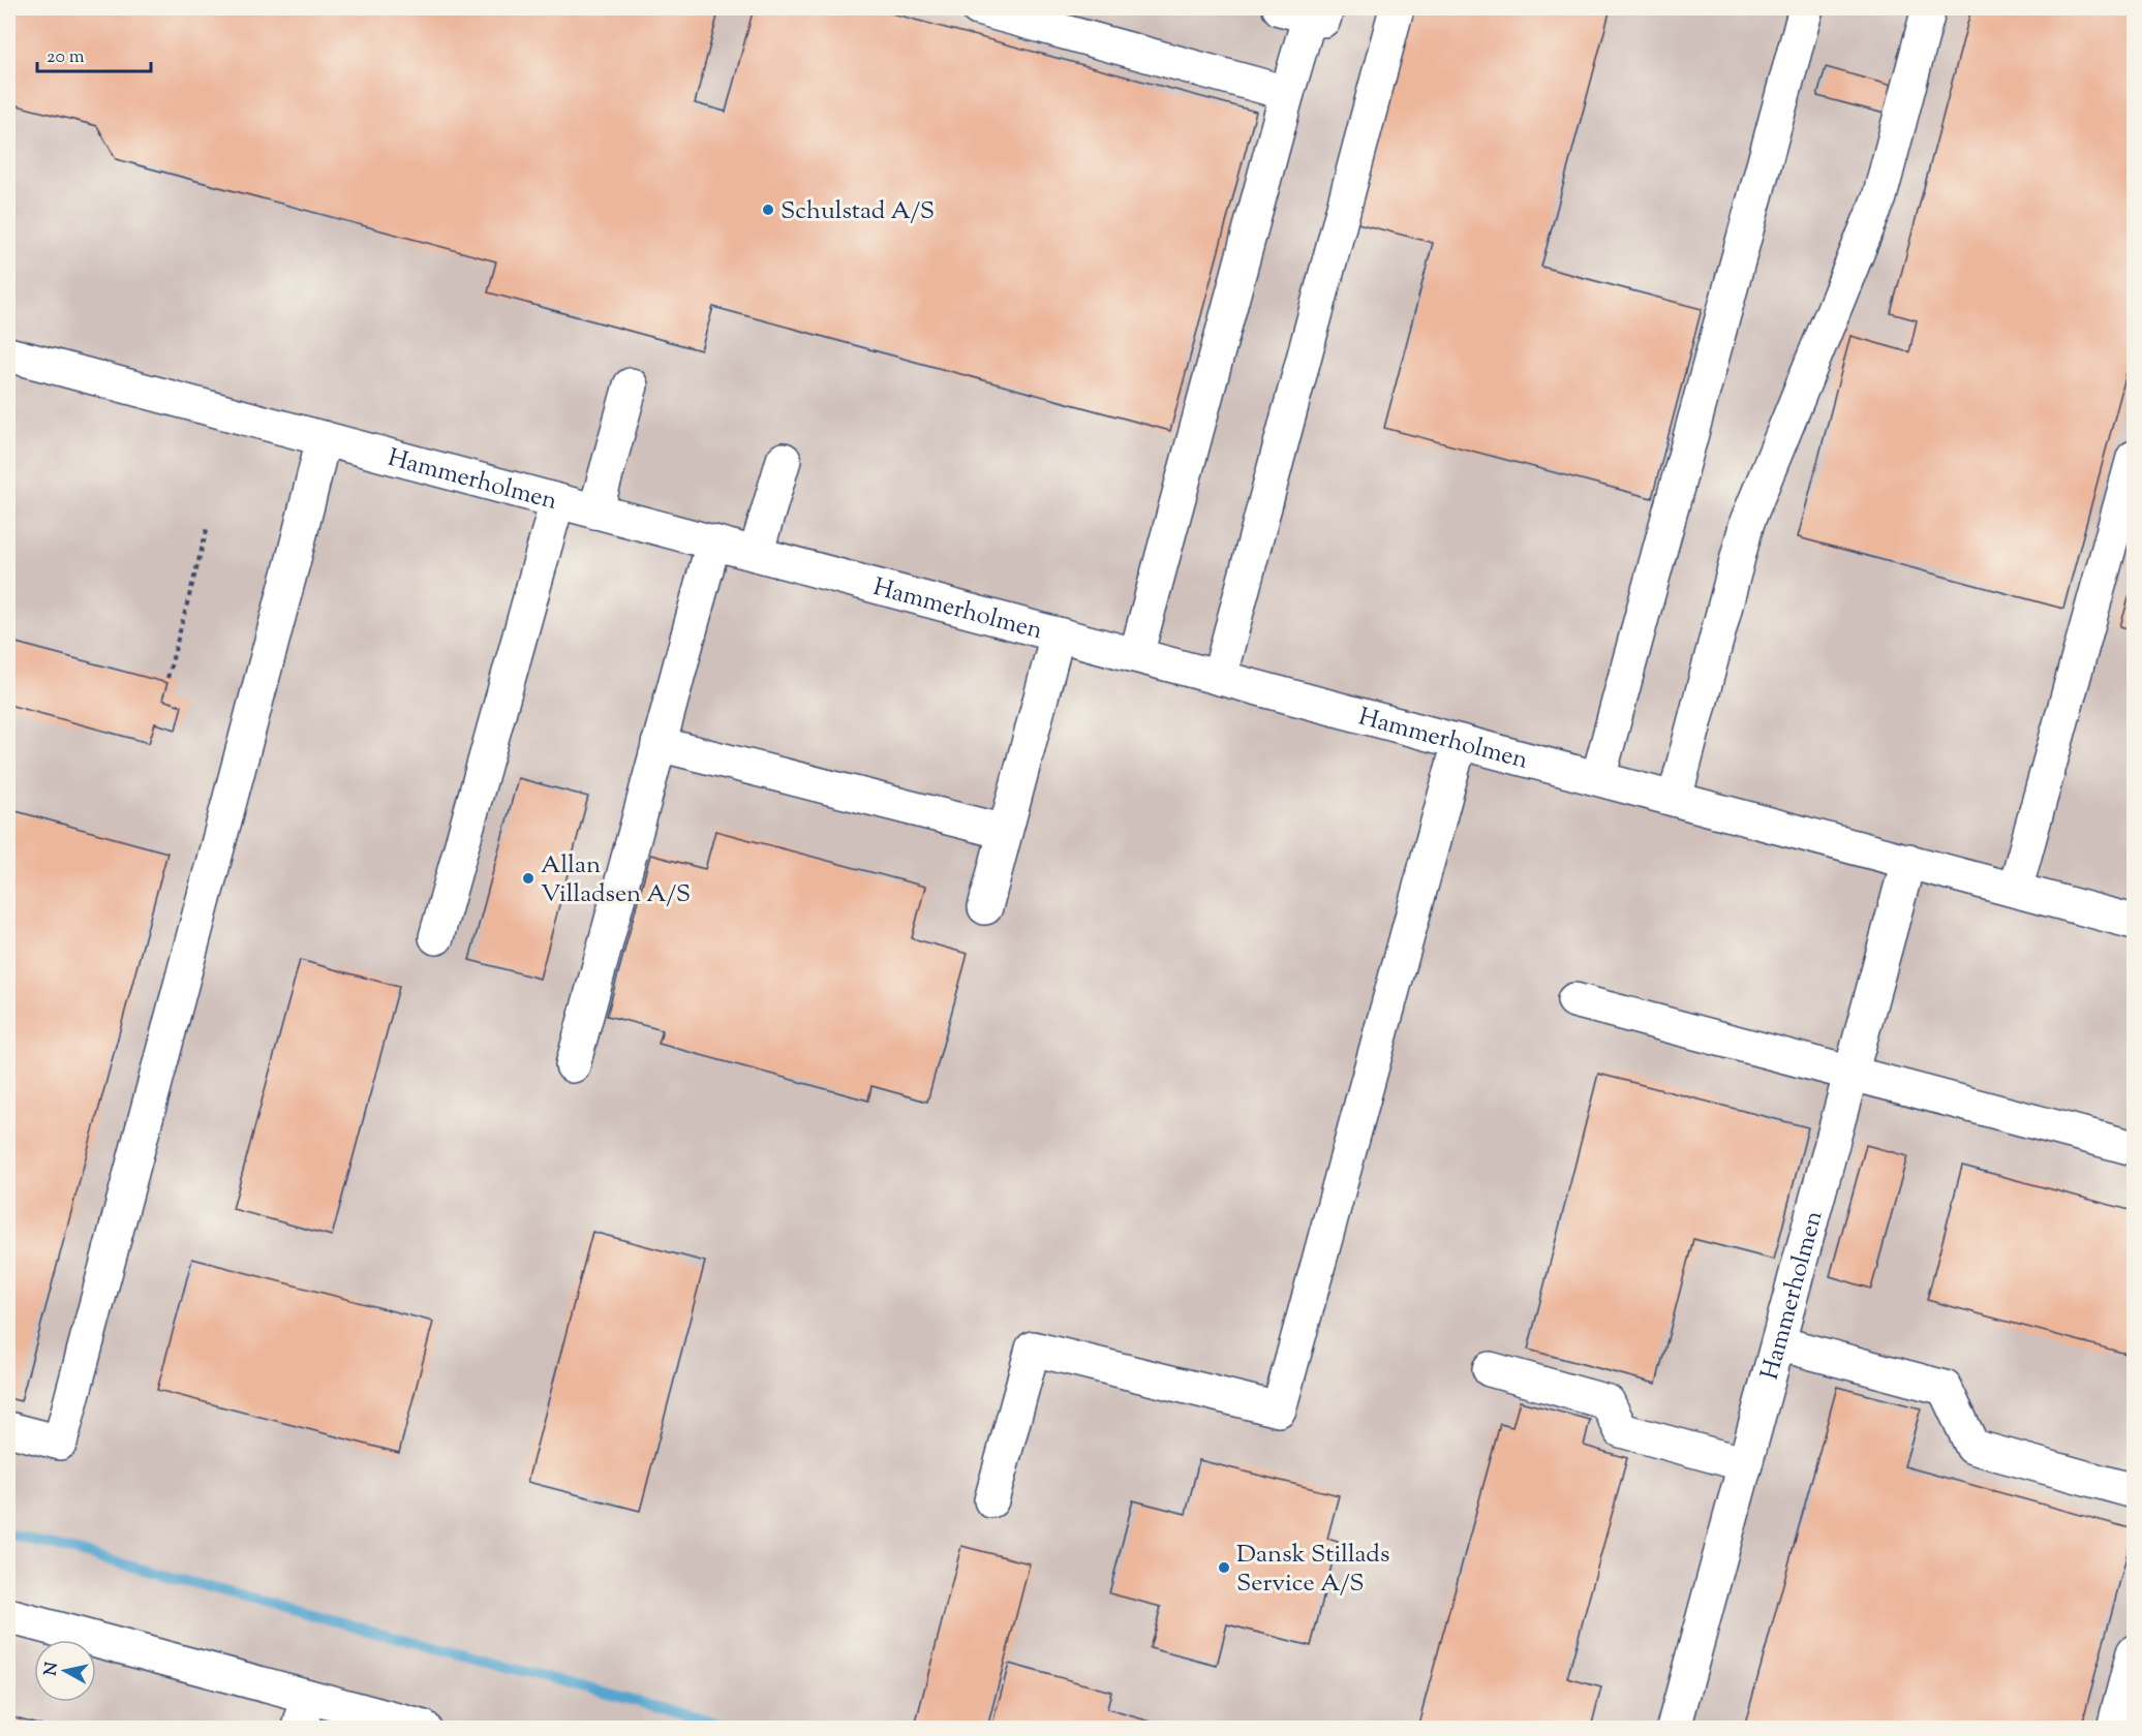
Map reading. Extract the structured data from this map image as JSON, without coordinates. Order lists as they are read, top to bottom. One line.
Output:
{"streets":{"street":["Hammerholmen"]},"places":["Schulstad A/S","Allan Villadsen A/S","Dansk Stillads Service A/S"],"scale_bar":"20 m","north":"left"}
